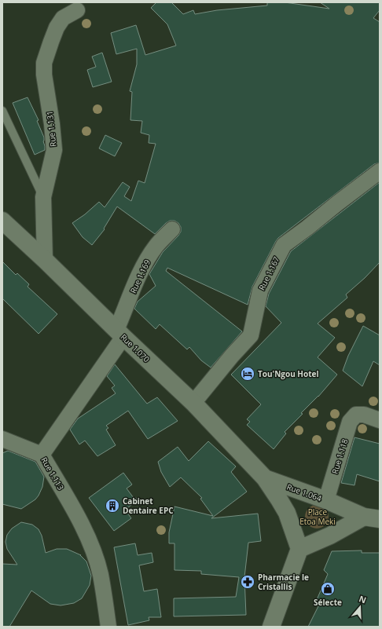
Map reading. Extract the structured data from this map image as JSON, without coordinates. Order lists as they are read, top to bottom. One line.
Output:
{"streets":{"main road":["Rue 1.070","Rue 1.064"],"street":["Rue 1.131","Rue 1.167","Rue 1.169","Rue 1.118","Rue 1.113"]},"crossings":[["Rue 1.131","Rue 1.070"],["Rue 1.167","Rue 1.070"],["Rue 1.169","Rue 1.070"],["Rue 1.169","Rue 1.113"],["Rue 1.070","Rue 1.113"],["Rue 1.070","Rue 1.064"],["Rue 1.118","Rue 1.064"]],"parks":["Place Etoa Meki"],"places":{"hotel":["Tou'Ngou Hotel"],"building":["Cabinet Dentaire EPC"],"pharmacy":["Pharmacie le Cristallis"],"shop":["Sélecte"]},"north":"top"}
